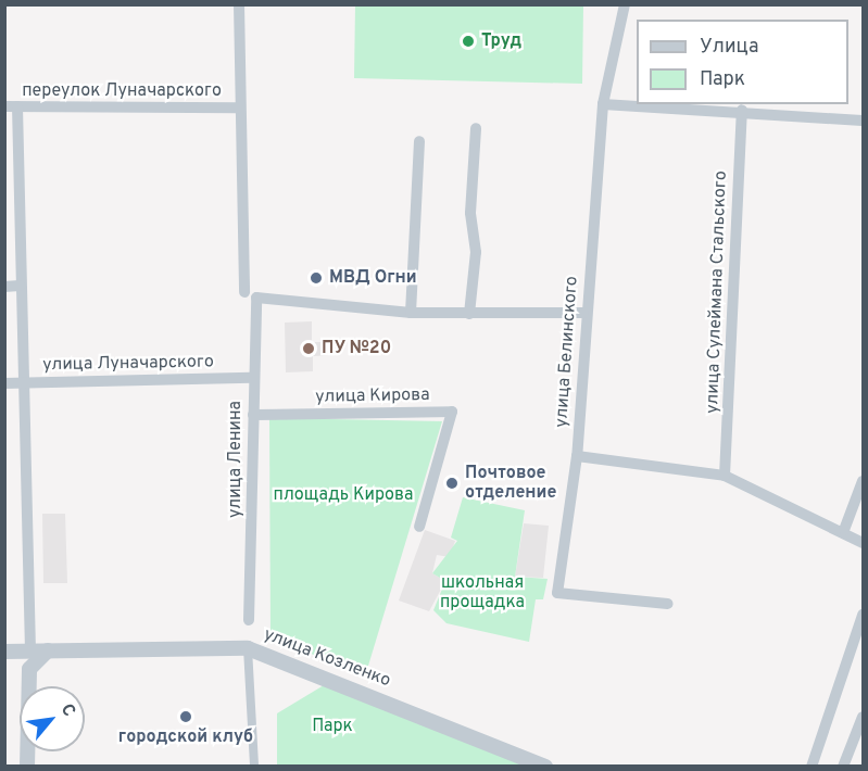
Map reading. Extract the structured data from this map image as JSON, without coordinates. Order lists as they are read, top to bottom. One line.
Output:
{"streets":{"street":["переулок Луначарского","улица Сулеймана Стальского","улица Белинского","улица Луначарского","улица Кирова","улица Ленина","улица Козленко"]},"crossings":[["переулок Луначарского","улица Ленина"],["улица Луначарского","улица Ленина"],["улица Кирова","улица Ленина"]],"parks":["площадь Кирова","школьная прощадка","Парк"],"places":["Труд","МВД Огни","ПУ №20","Почтовое отделение","городской клуб"],"legend":["Улица","Парк"],"north":"top right"}
